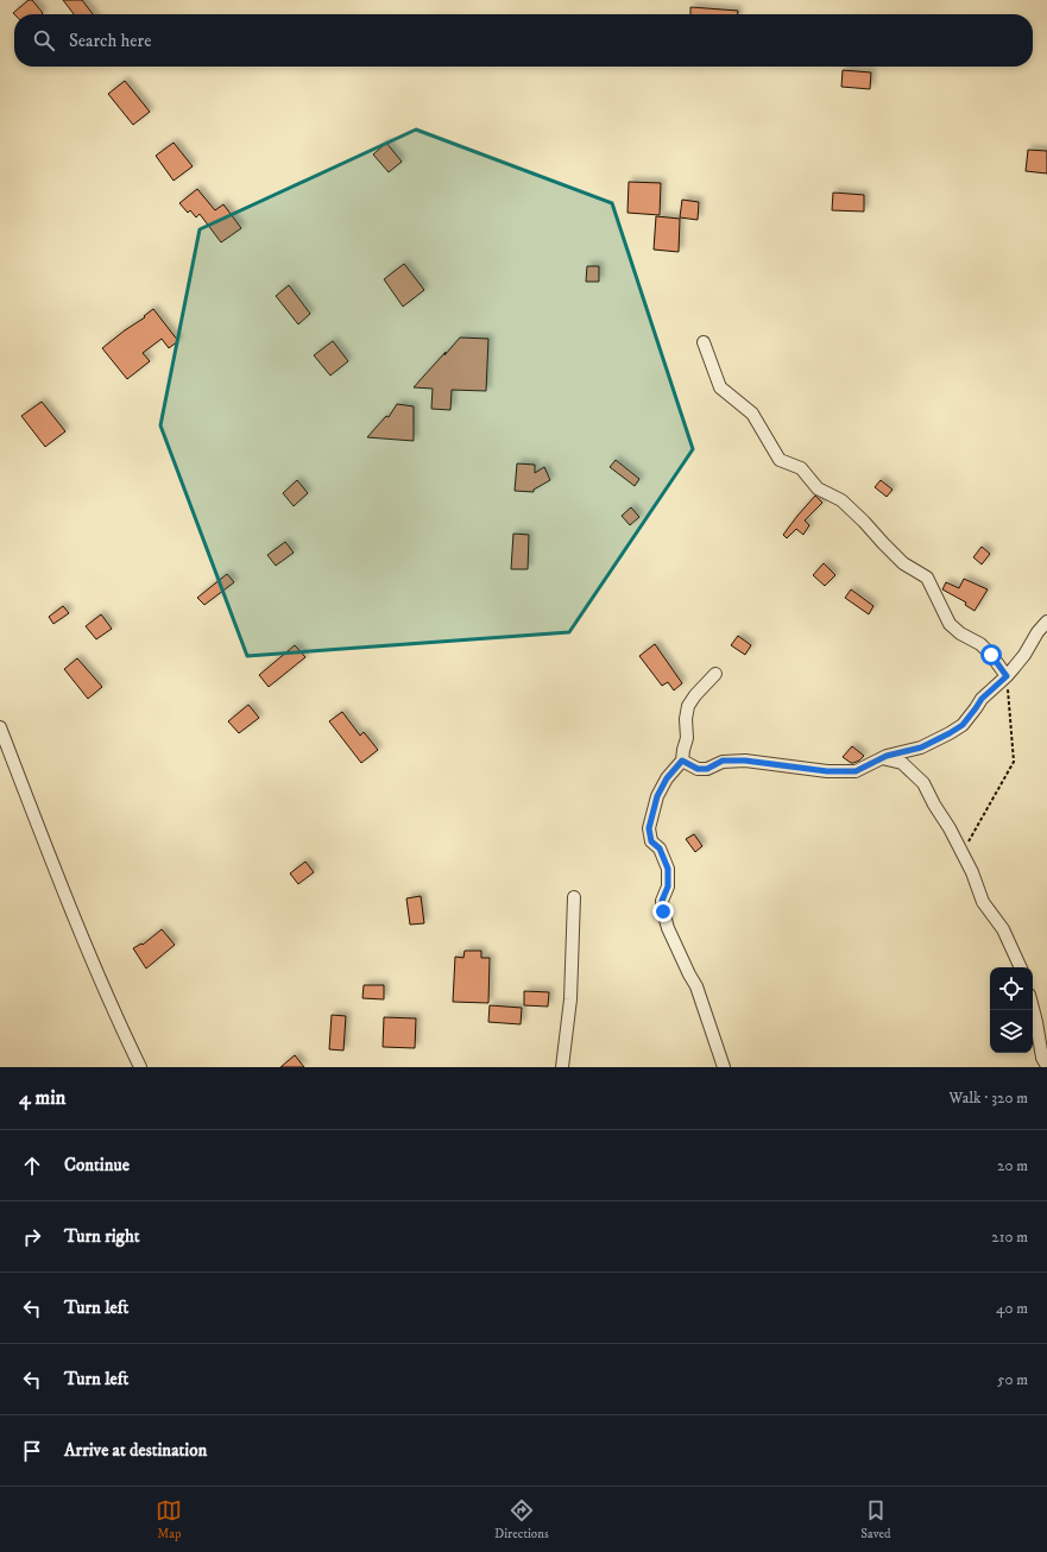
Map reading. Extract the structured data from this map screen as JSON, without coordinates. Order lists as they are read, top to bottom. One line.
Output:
{"page":{"search":"Search here","heading":["4 min","Walk · 320 m"],"list":[["Continue","20 m"],["Turn right","210 m"],["Turn left","40 m"],["Turn left","50 m"],"Arrive at destination"],"nav":["Map","Directions","Saved"]}}
